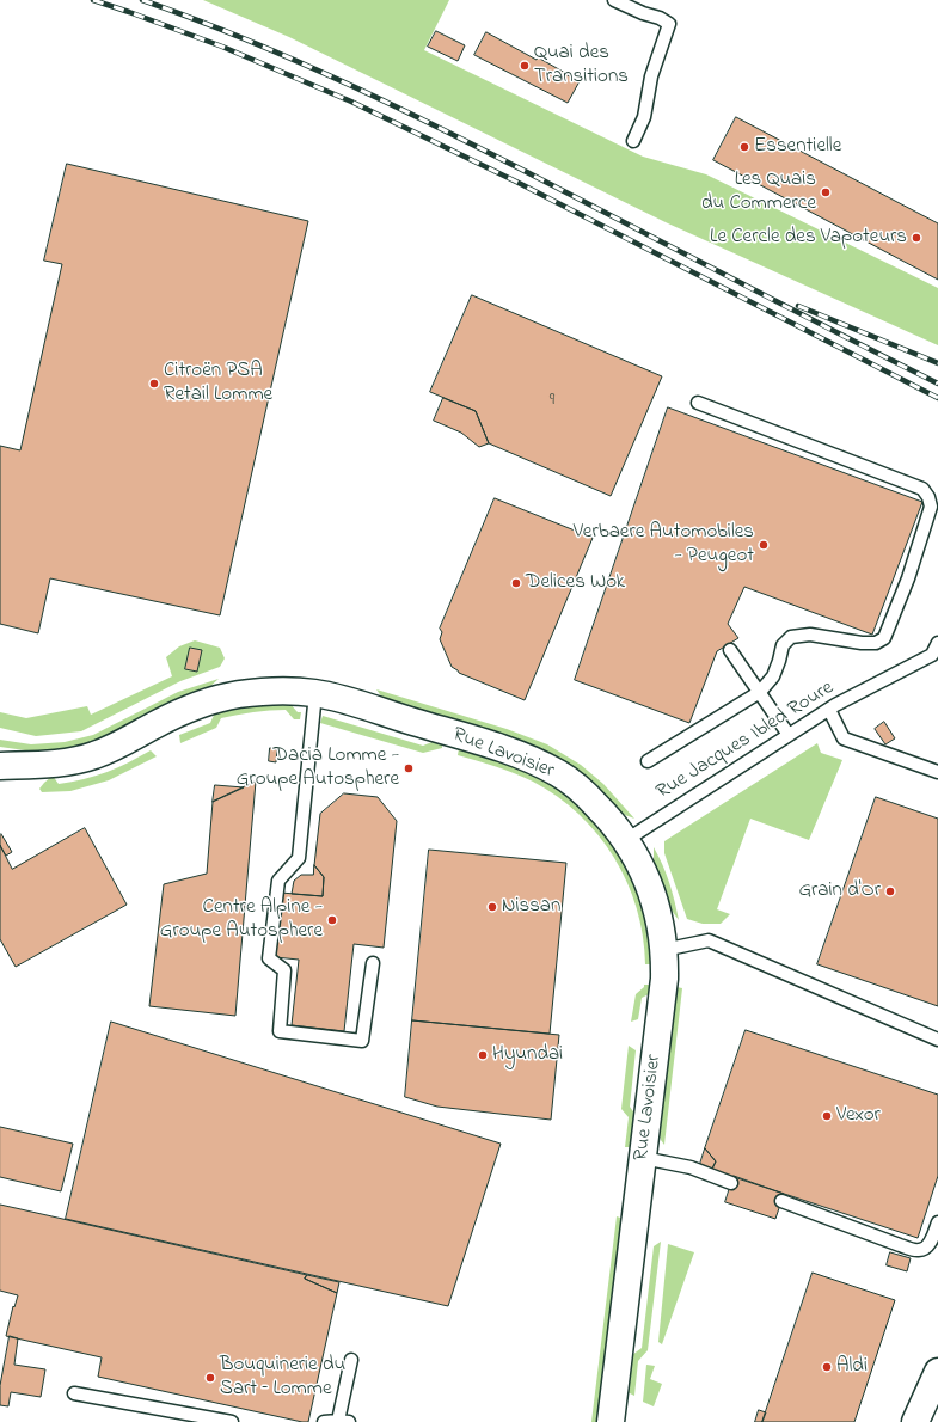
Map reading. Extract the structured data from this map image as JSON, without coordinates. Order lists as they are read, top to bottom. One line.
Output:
{"streets":{"street":["Rue Lavoisier"],"lane":["Rue Jacques Ibled Roure"]},"crossings":[["Rue Jacques Ibled Roure","Rue Lavoisier"]],"places":["Quai des Transitions","Essentielle","Les Quais du Commerce","Le Cercle des Vapoteurs","Citroën PSA Retail Lomme","Verbaere Automobiles - Peugeot","Delices Wok","Dacia Lomme - Groupe Autosphere","Grain d'Or","Nissan","Centre Alpine - Groupe Autosphere","Hyundai","Vexor","Aldi","Bouquinerie du Sart – Lomme"],"house_numbers":["9"]}
